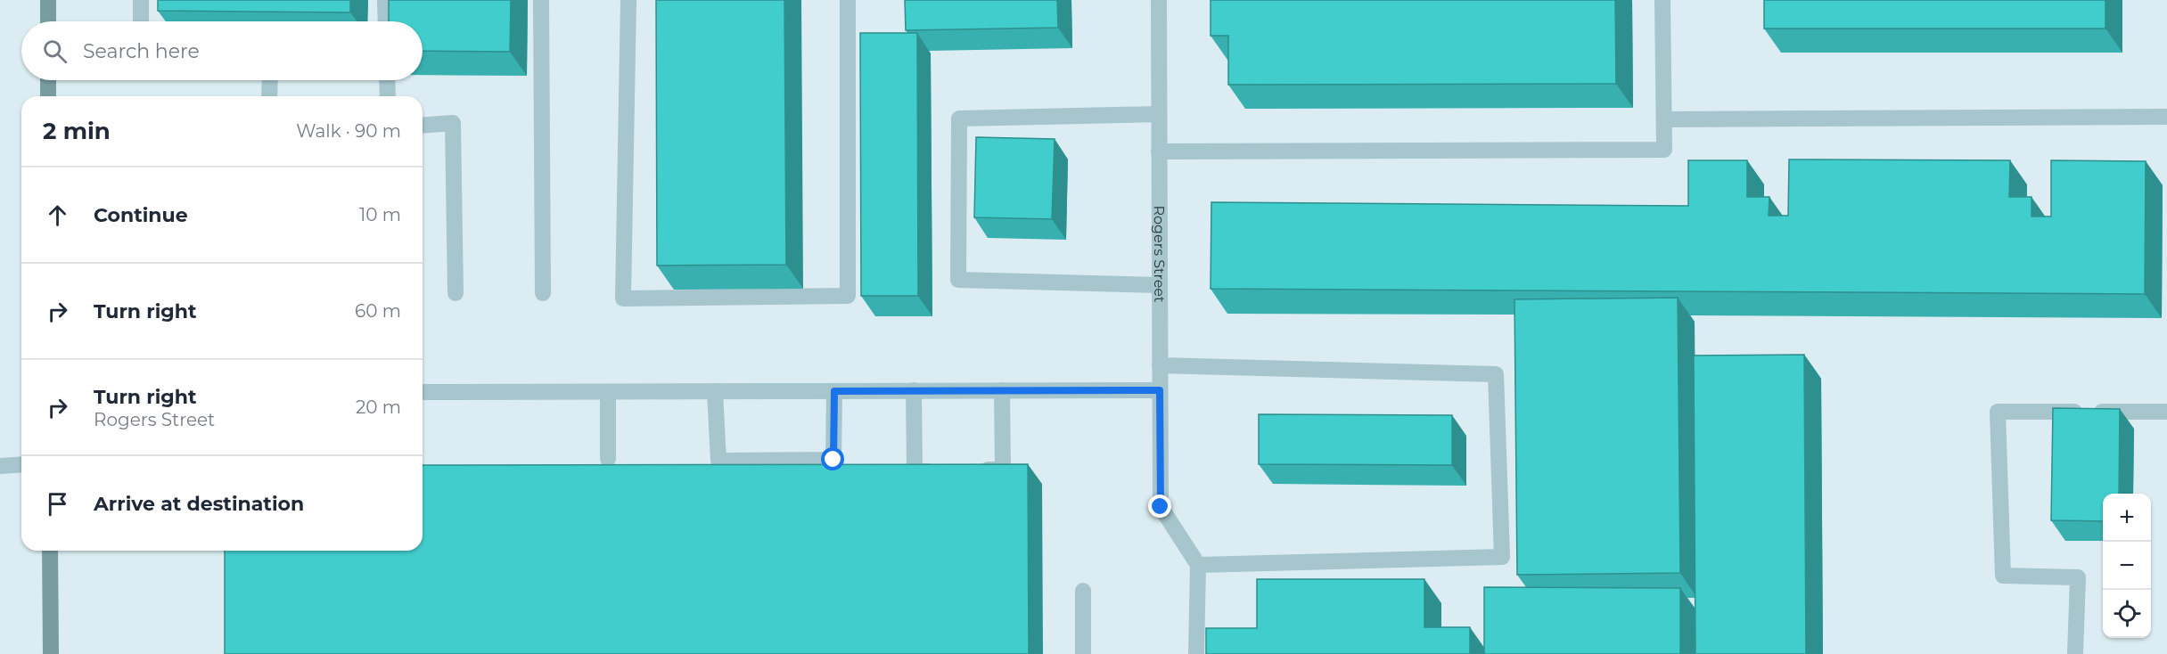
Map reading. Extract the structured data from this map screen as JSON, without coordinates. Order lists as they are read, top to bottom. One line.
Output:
{"streets":{"street":["Rogers Street"]},"page":{"search":"Search here","heading":["2 min","Walk · 90 m"],"list":[["Continue","10 m"],["Turn right","60 m"],["Turn right","Rogers Street","20 m"],"Arrive at destination"],"map_buttons":["+","−"]}}
